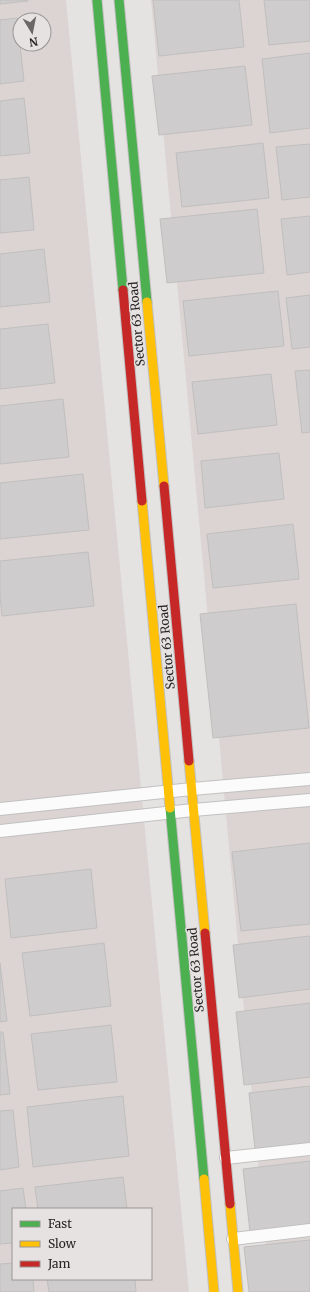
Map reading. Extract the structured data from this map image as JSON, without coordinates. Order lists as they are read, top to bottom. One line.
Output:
{"streets":{"street":["Sector 63 Road"]},"legend":["Fast","Slow","Jam"],"north":"bottom"}
